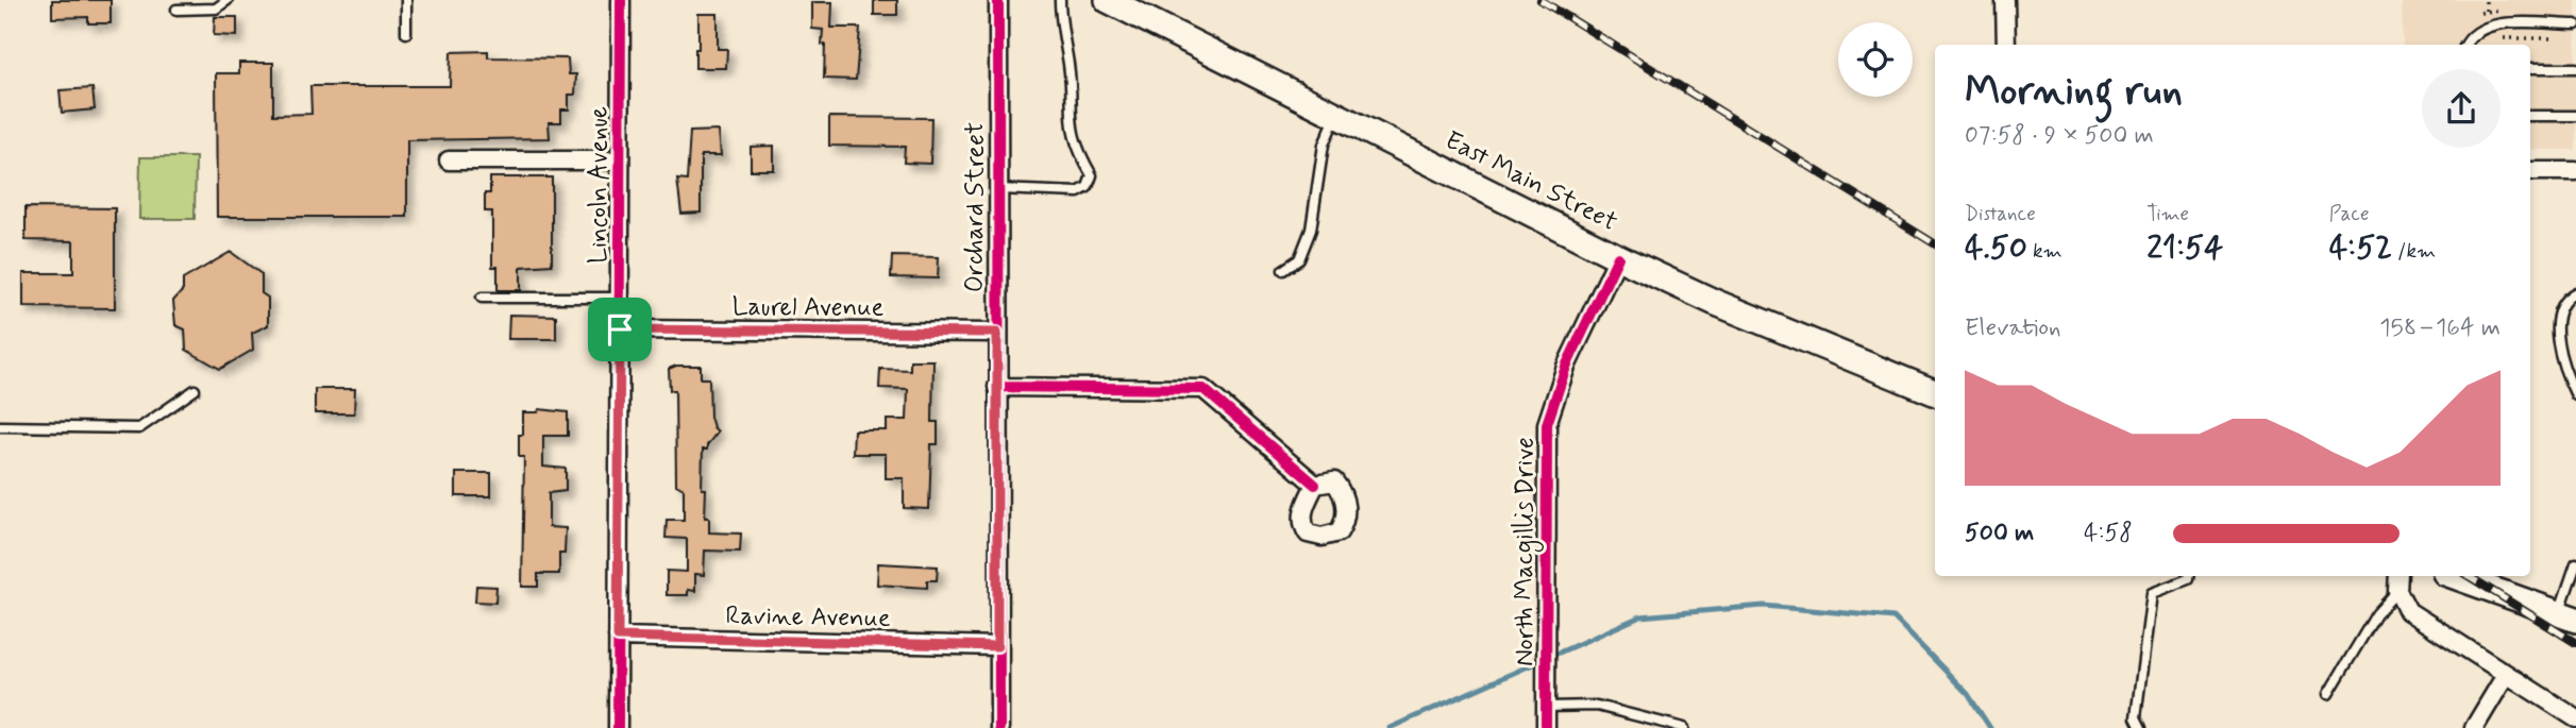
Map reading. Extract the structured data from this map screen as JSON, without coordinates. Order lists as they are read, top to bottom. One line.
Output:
{"streets":{"main road":["East Main Street"],"street":["Lincoln Avenue","Orchard Street","Laurel Avenue","North Macgillis Drive","Ravine Avenue"]},"crossings":[["East Main Street","North Macgillis Drive"],["Lincoln Avenue","Laurel Avenue"],["Lincoln Avenue","Ravine Avenue"],["Orchard Street","Laurel Avenue"],["Orchard Street","Ravine Avenue"]],"page":{"heading":["Morning run","07:58 · 9 × 500 m"],"stats":[["Distance","4.50 km"],["Time","21:54"],["Pace","4:52 /km"]],"chart":["Elevation","158–164 m"],"list":[{"name":"500 m","note":"4:58"}]}}
